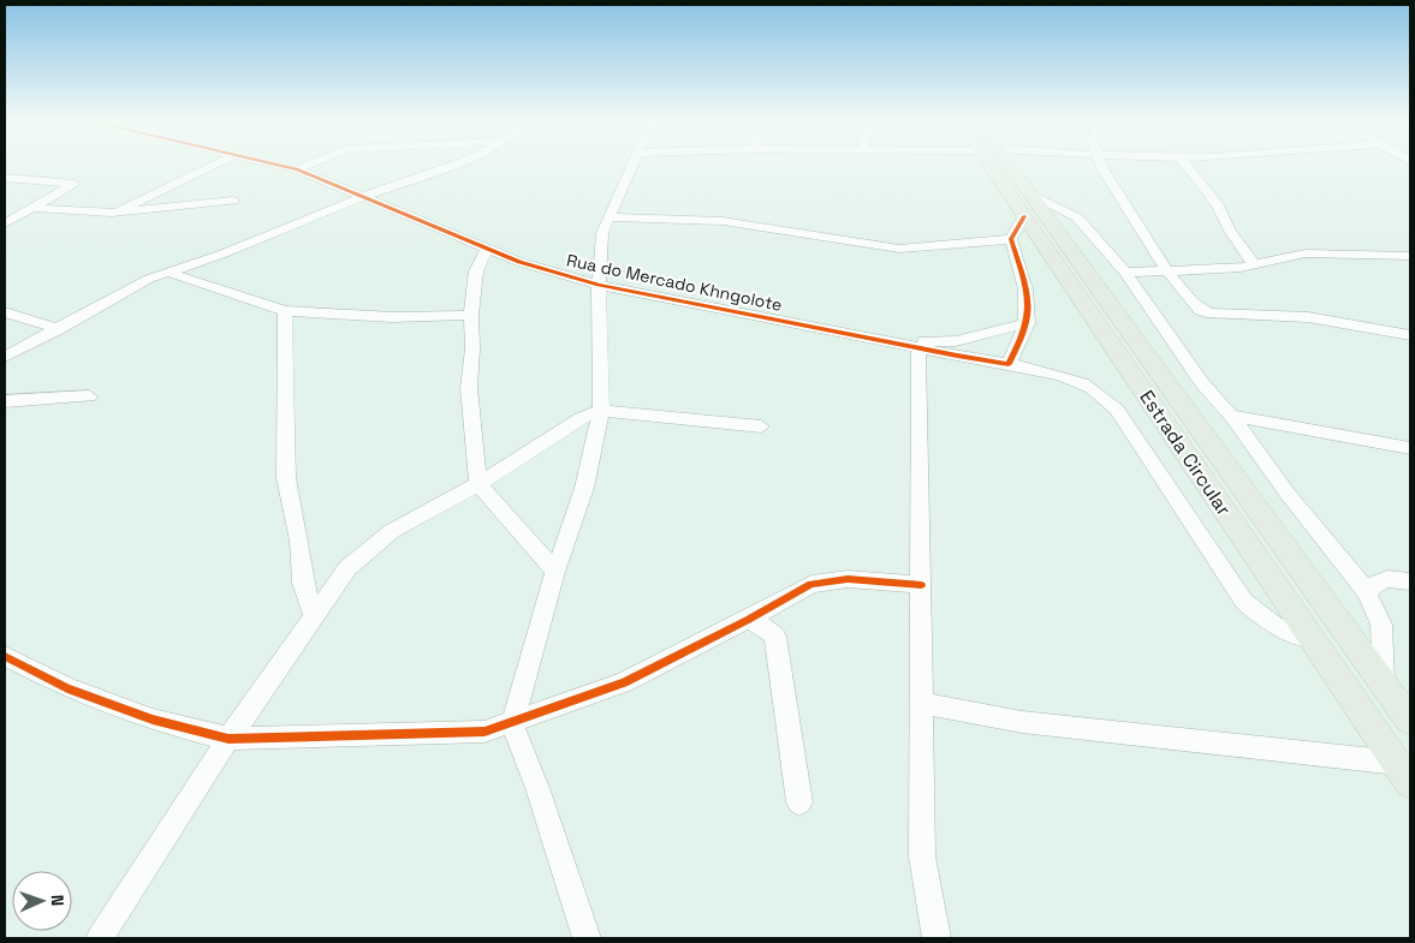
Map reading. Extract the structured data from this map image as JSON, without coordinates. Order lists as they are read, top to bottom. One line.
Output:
{"streets":{"main road":["Estrada Circular"],"street":["Rua do Mercado Khngolote"]},"crossings":[["Rua do Mercado Khngolote","Estrada Circular"]],"north":"right"}
